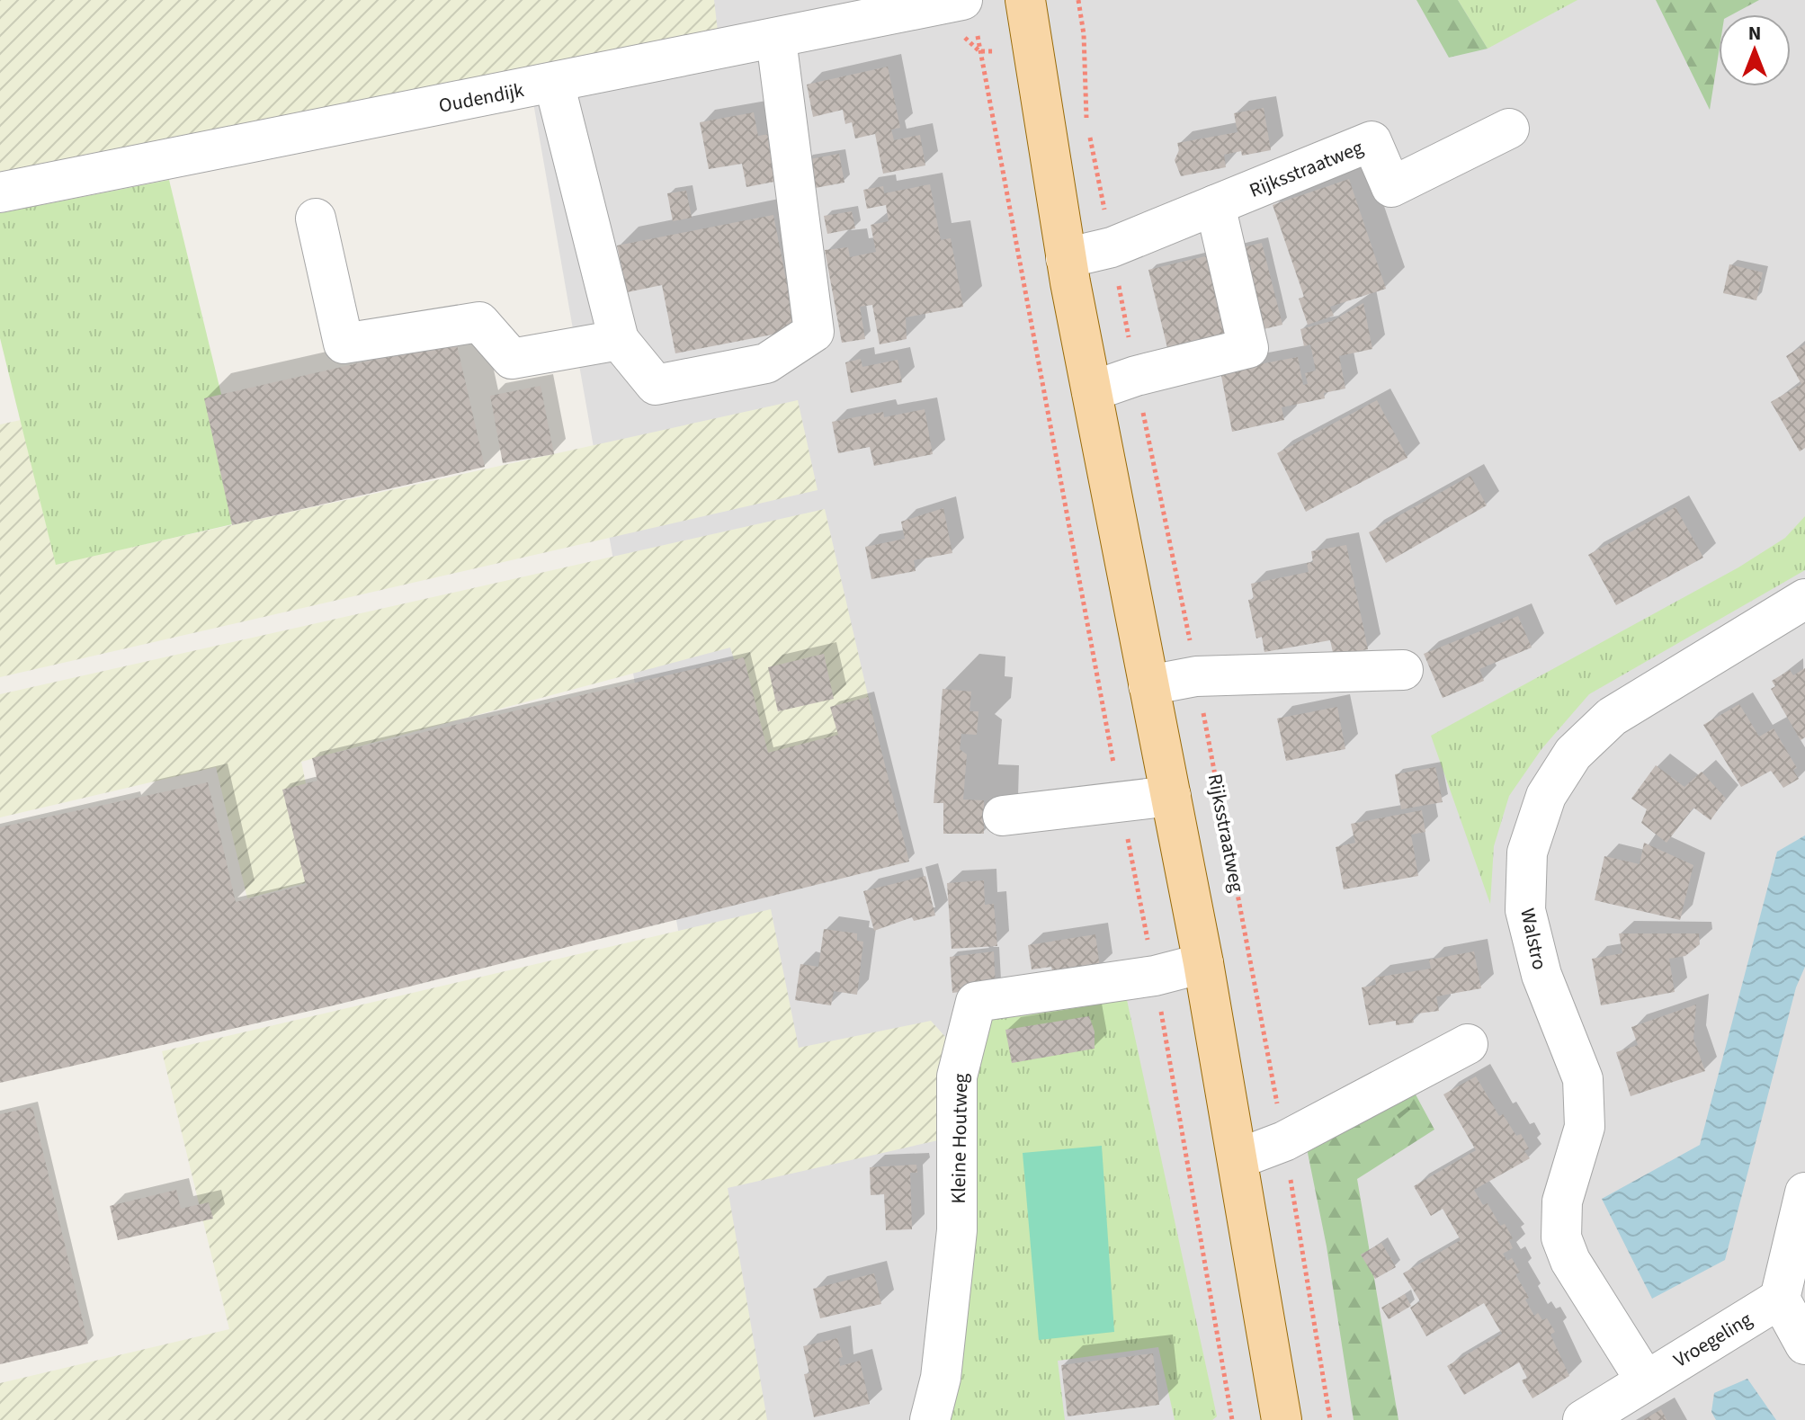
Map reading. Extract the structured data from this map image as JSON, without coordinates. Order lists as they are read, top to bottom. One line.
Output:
{"streets":{"street":["Oudendijk","Rijksstraatweg","Walstro","Kleine Houtweg","Vroegeling"]},"crossings":[["Walstro","Vroegeling"]],"north":"top"}
